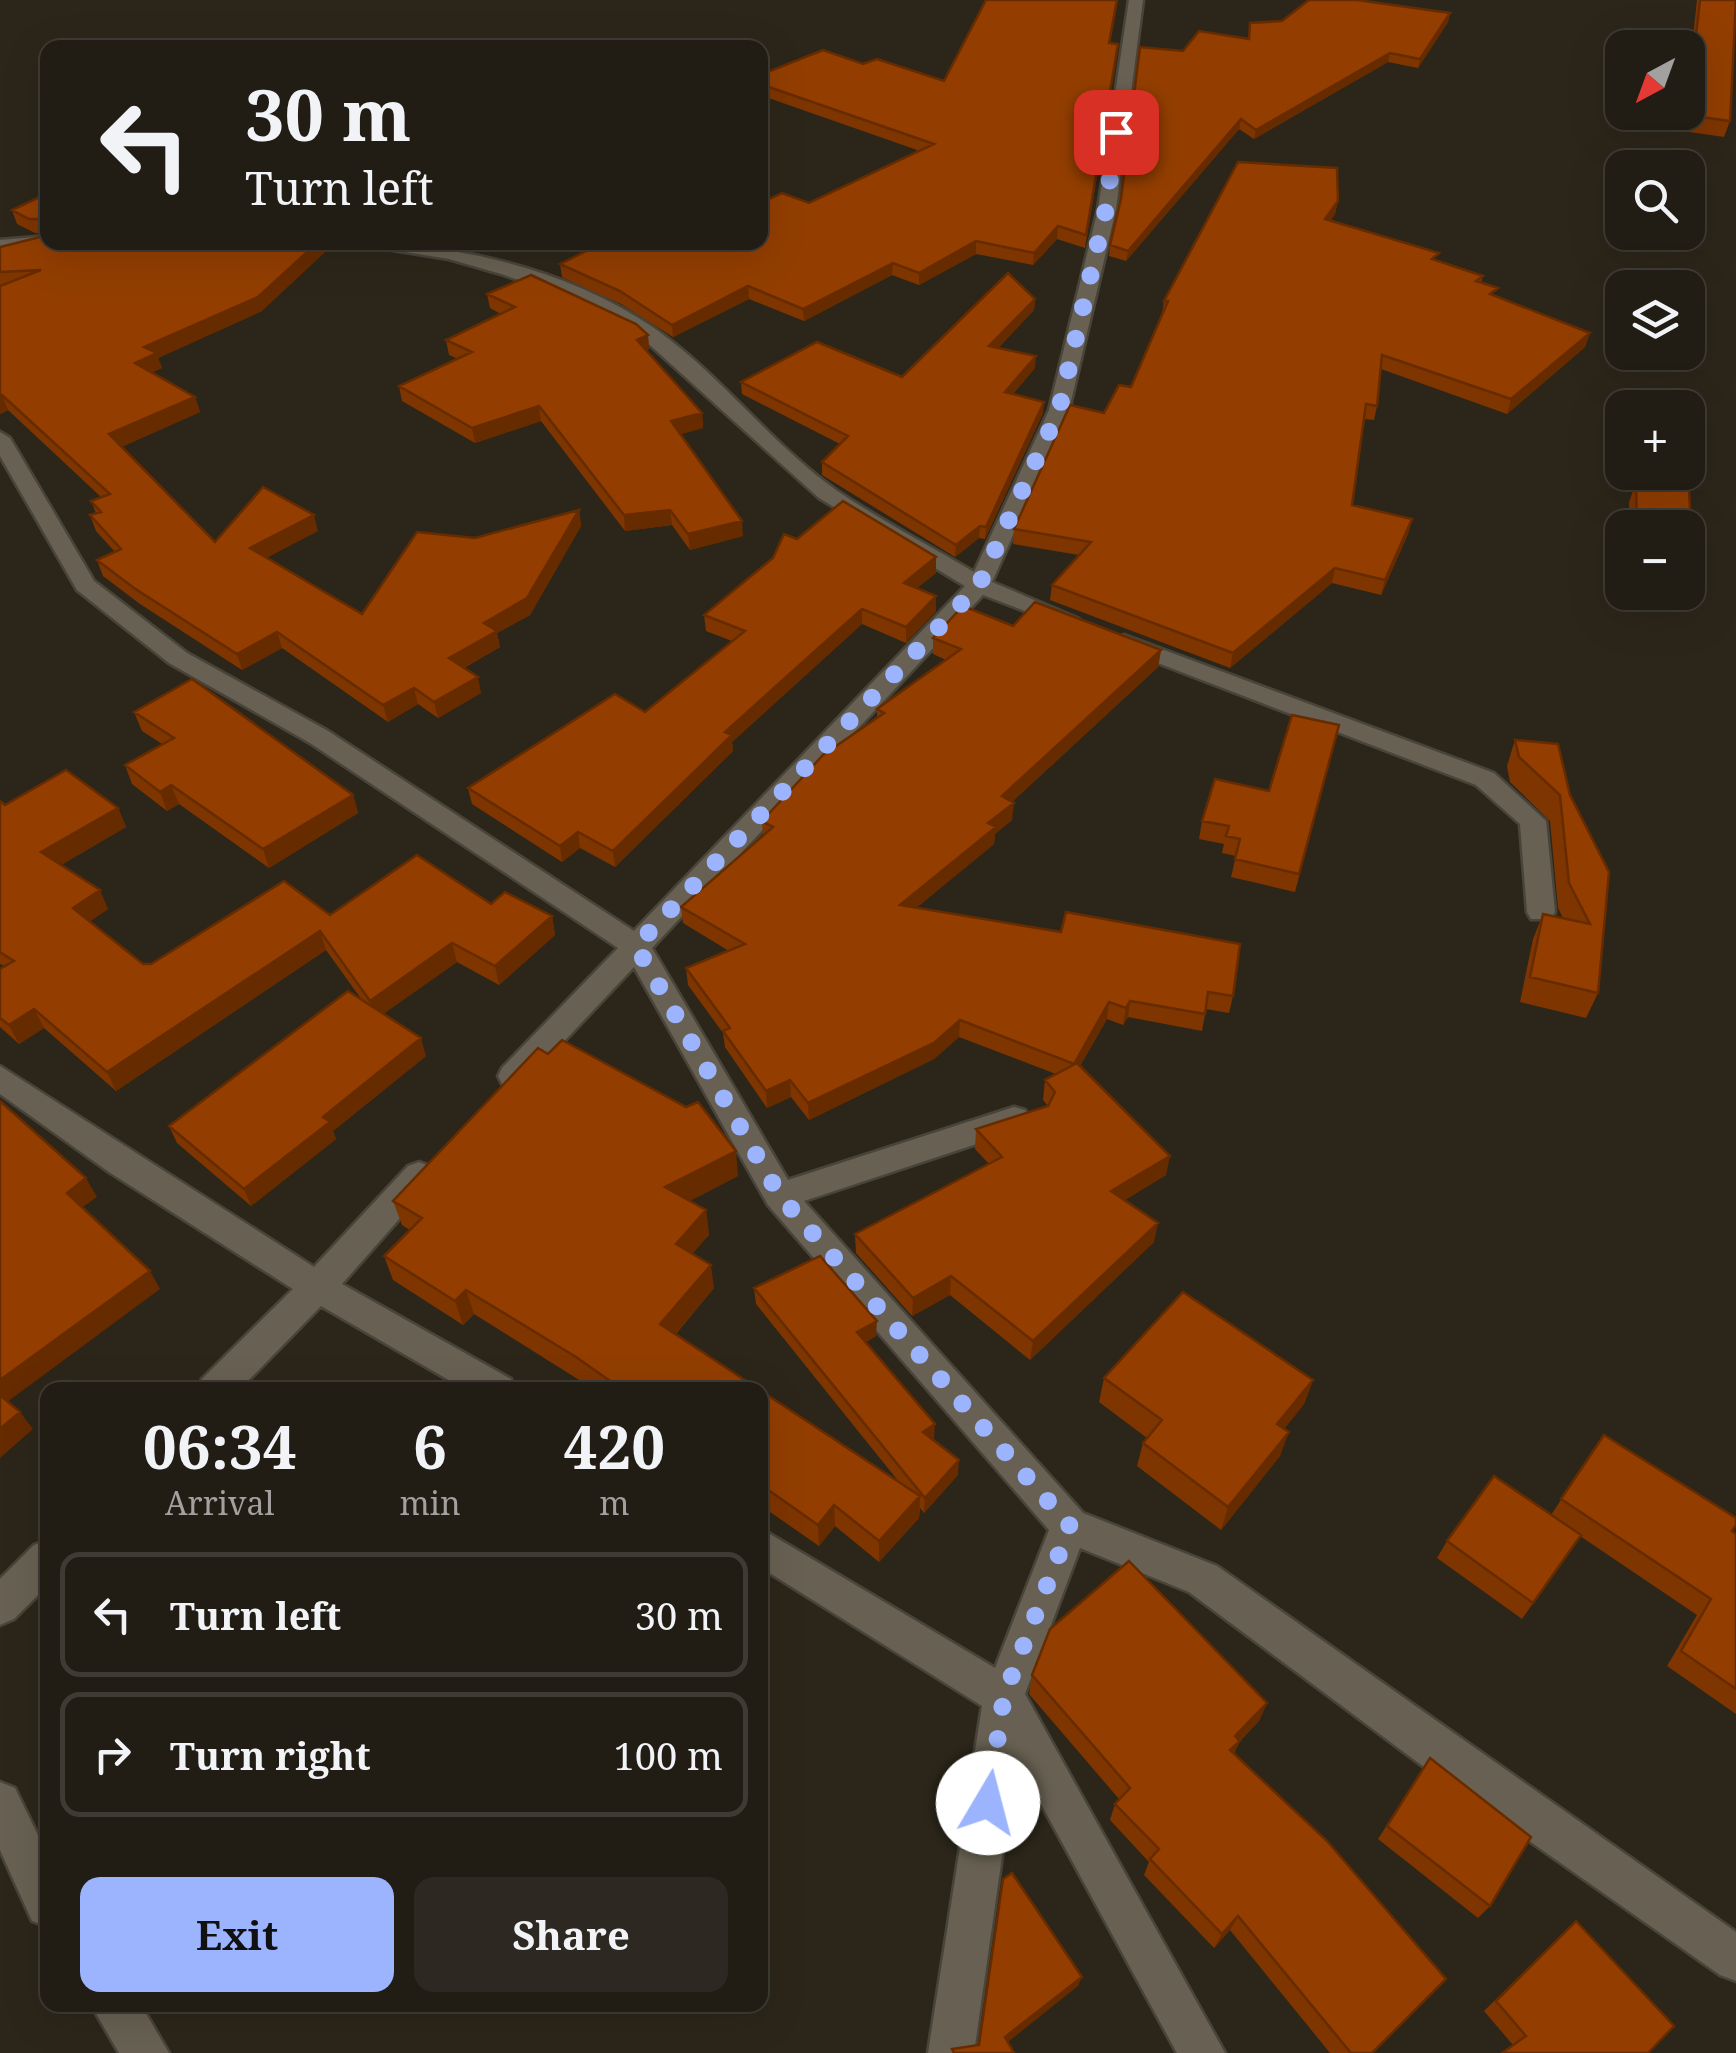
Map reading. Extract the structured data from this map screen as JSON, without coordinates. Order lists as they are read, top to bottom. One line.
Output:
{"north":"bottom left","page":{"map_buttons":["+","−"],"turn":["30 m","Turn left"],"eta":["06:34","Arrival","6","min","420","m"],"list":[{"name":"Turn left","value":"30 m"},{"name":"Turn right","value":"100 m"}],"buttons":["Exit","Share"]}}
